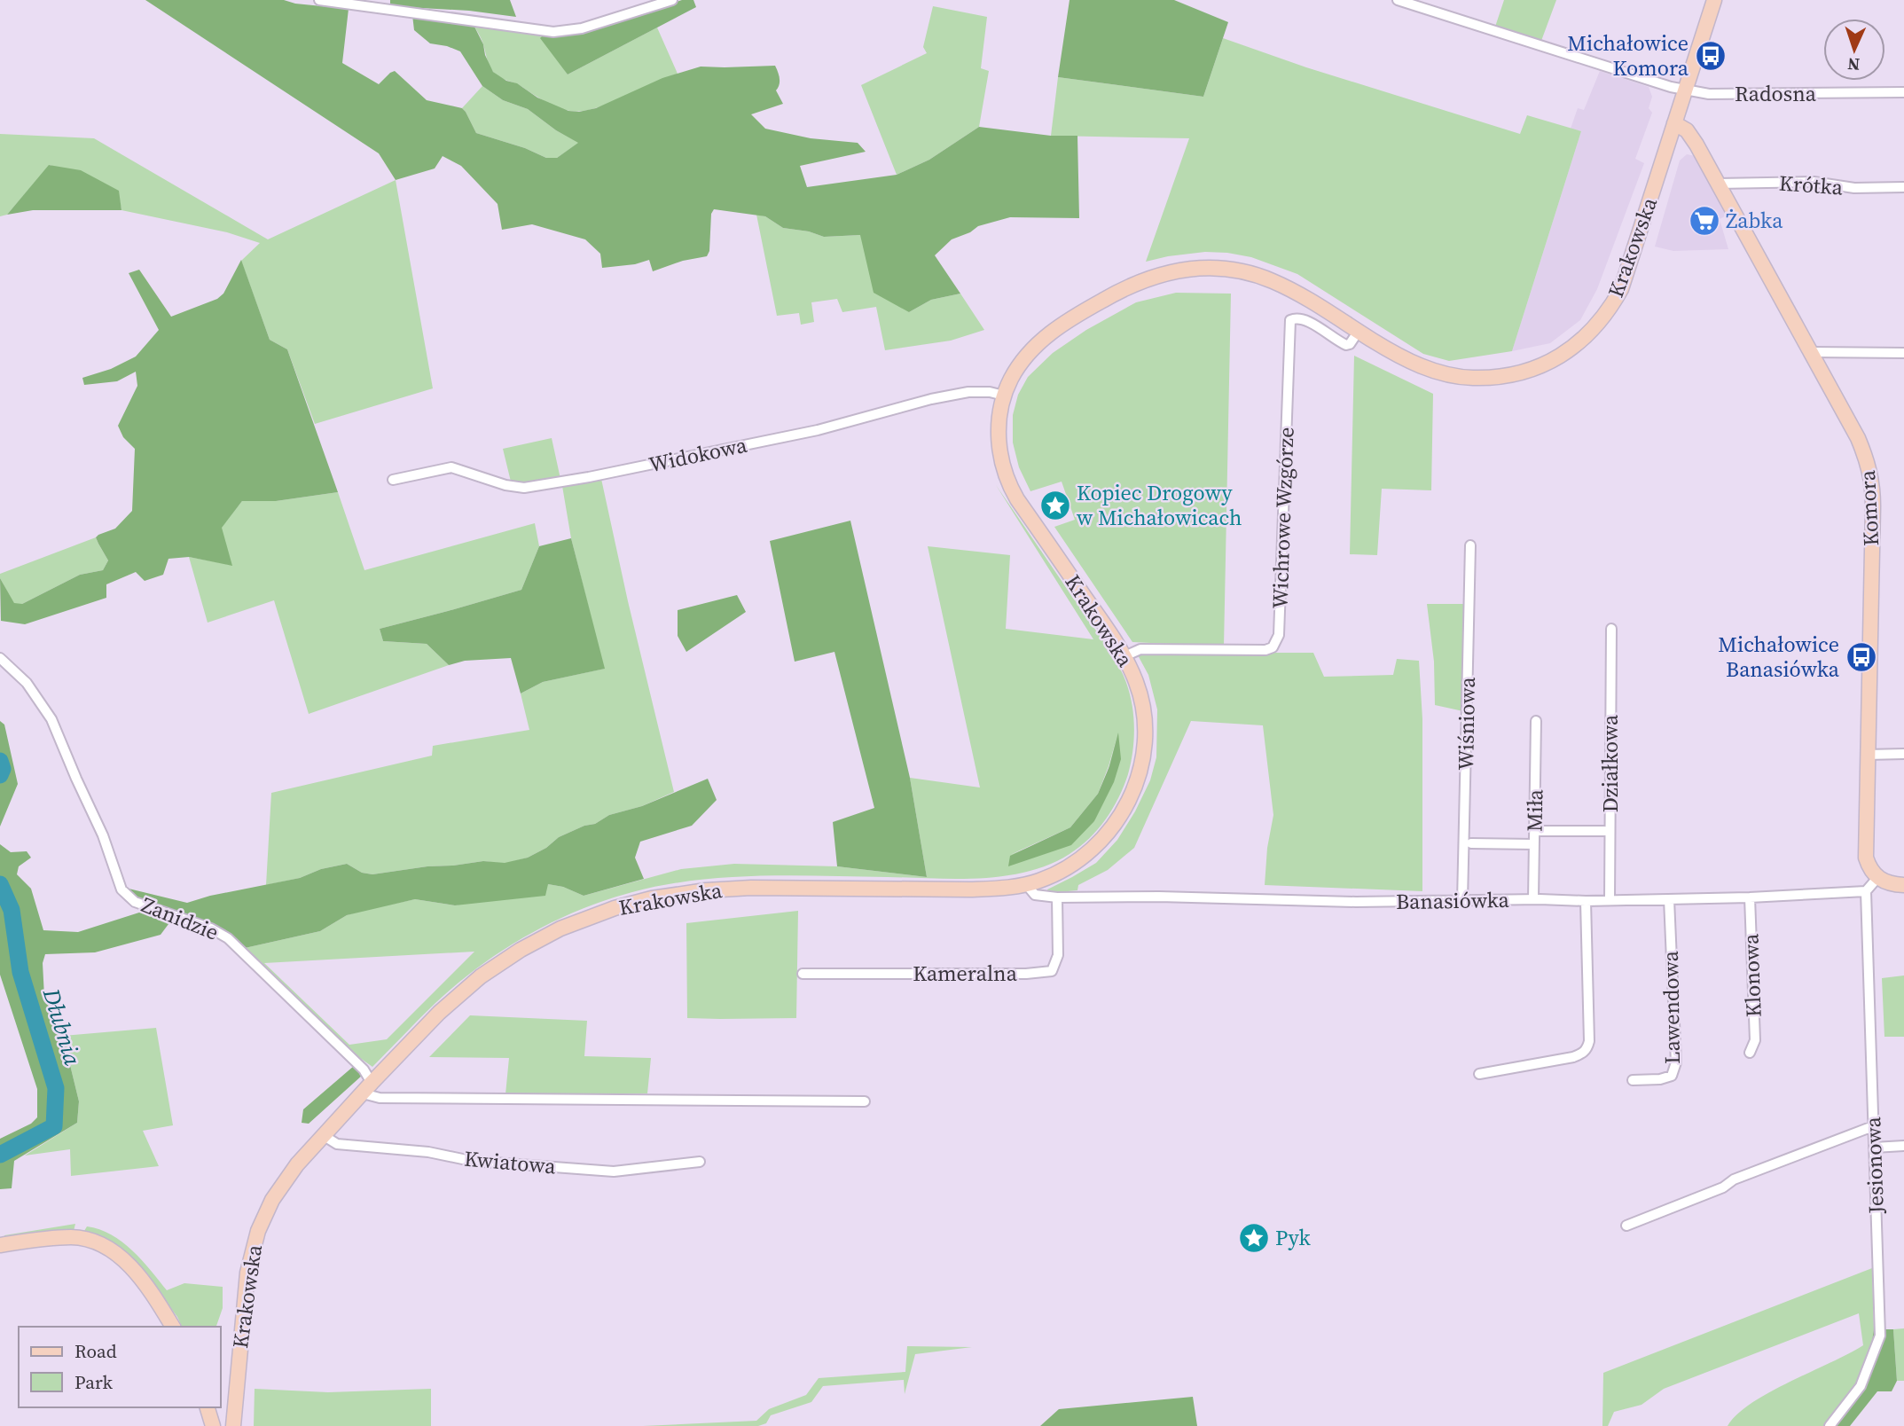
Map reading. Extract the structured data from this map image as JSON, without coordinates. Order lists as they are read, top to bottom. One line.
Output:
{"streets":{"main road":["Krakowska","Komora"],"street":["Radosna","Krótka","Widokowa","Wichrowe Wzgórze","Wiśniowa","Działkowa","Miła","Banasiówka","Zanidzie","Kameralna","Klonowa","Lawendowa","Kwiatowa","Jesionowa"]},"crossings":[["Radosna","Krakowska"],["Krótka","Komora"],["Krakowska","Widokowa"],["Krakowska","Komora"],["Krakowska","Wichrowe Wzgórze"],["Krakowska","Banasiówka"],["Krakowska","Zanidzie"],["Krakowska","Kwiatowa"],["Wiśniowa","Banasiówka"],["Działkowa","Banasiówka"],["Miła","Banasiówka"],["Banasiówka","Kameralna"],["Banasiówka","Klonowa"],["Banasiówka","Lawendowa"],["Banasiówka","Jesionowa"]],"water":["Dłubnia"],"places":{"bus stop":["Michałowice Komora","Michałowice Banasiówka"],"supermarket":["Żabka"],"place":["Kopiec Drogowy w Michałowicach","Pyk"]},"legend":["Road","Park"],"north":"bottom"}
